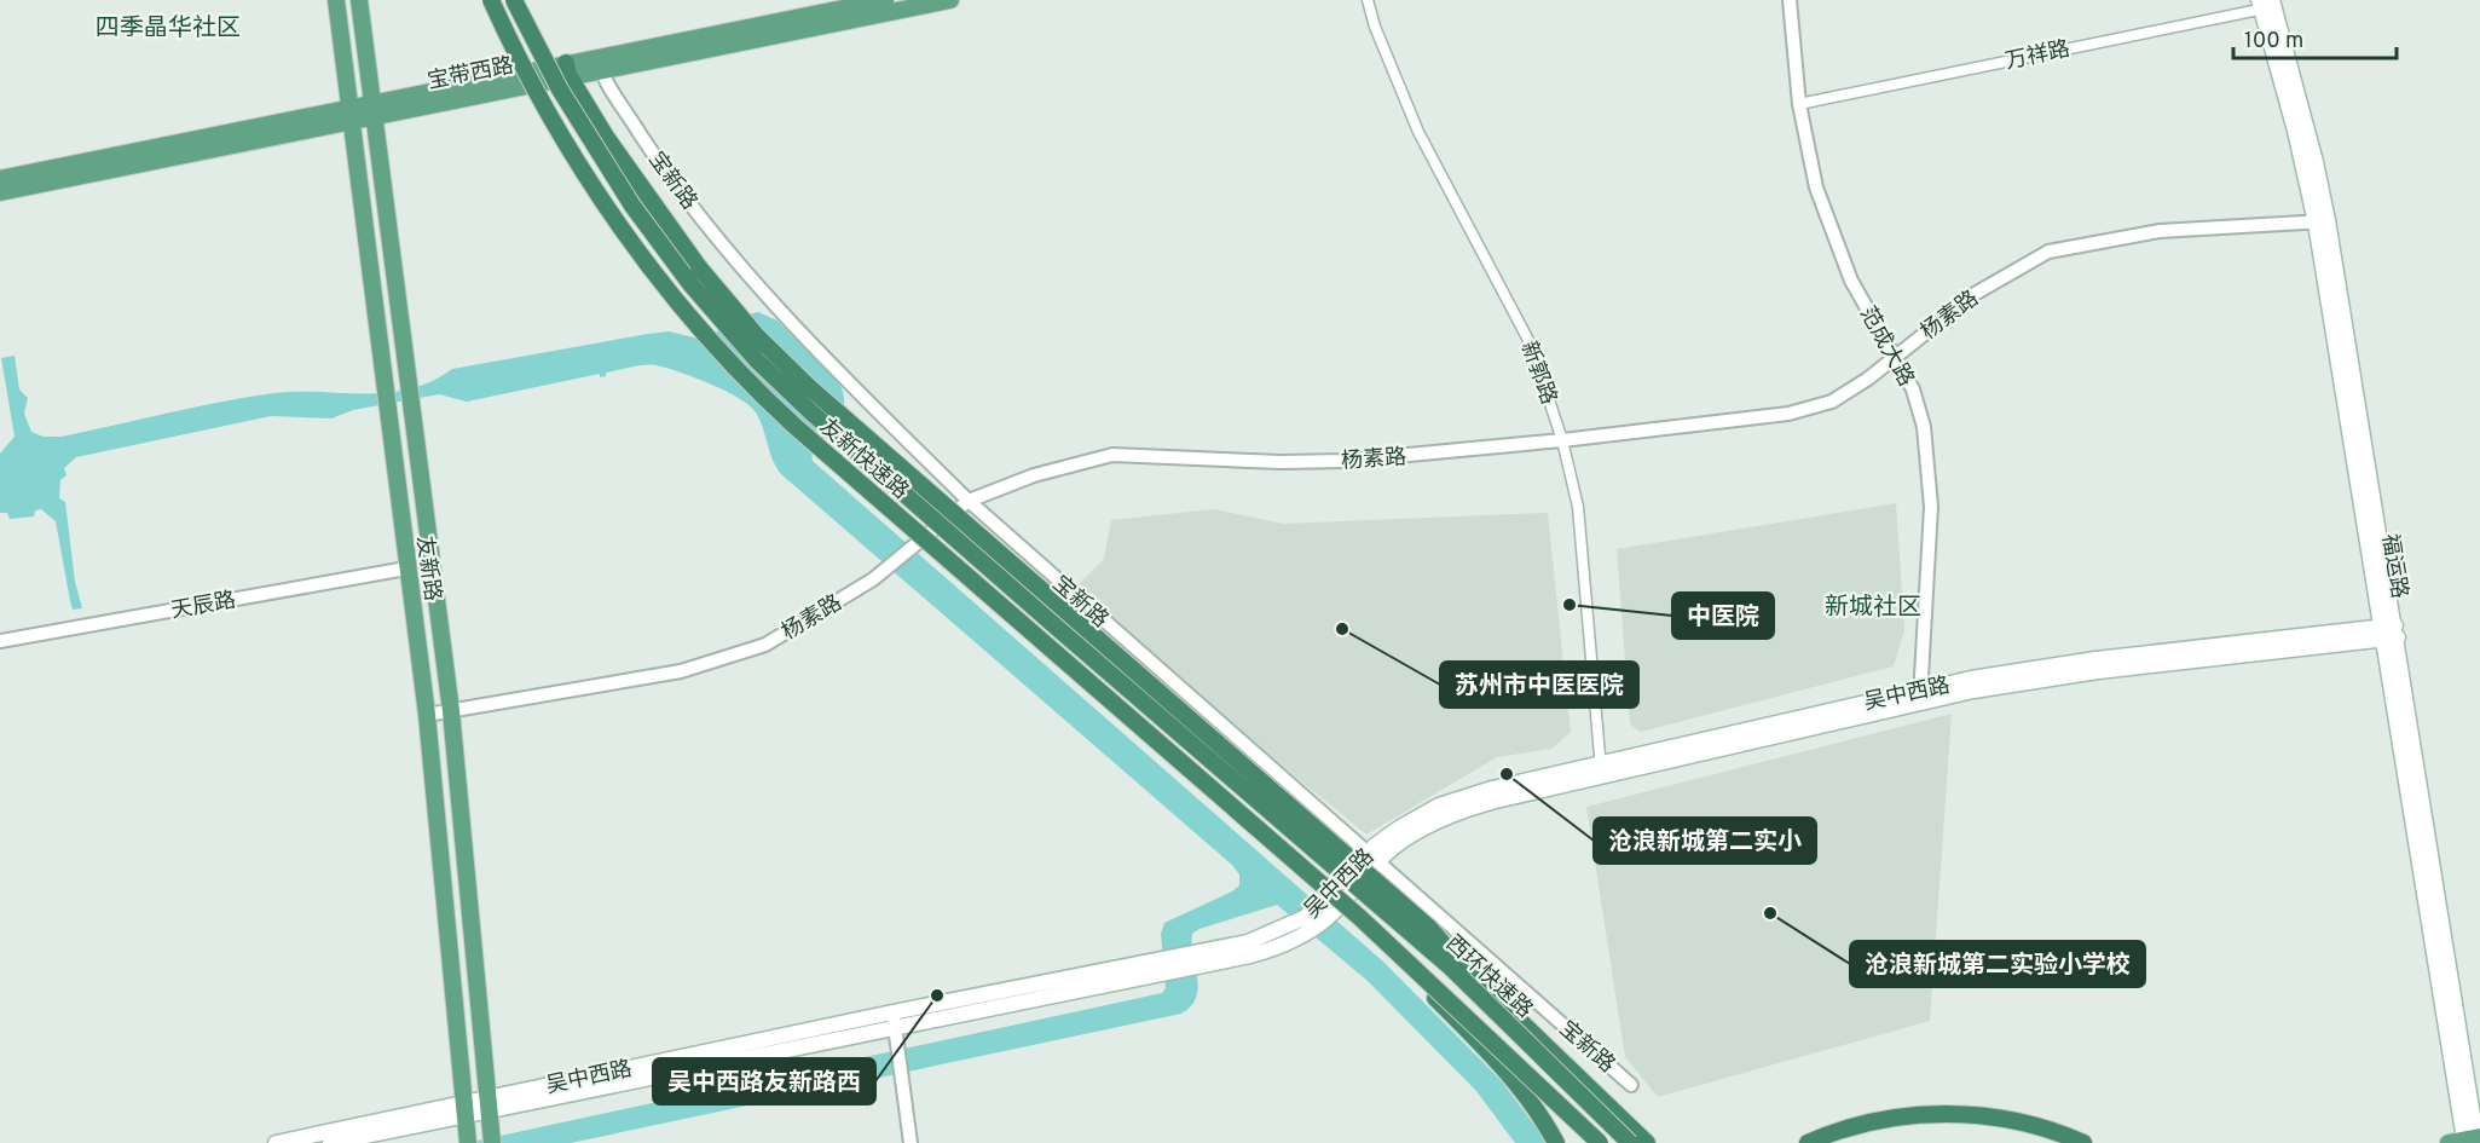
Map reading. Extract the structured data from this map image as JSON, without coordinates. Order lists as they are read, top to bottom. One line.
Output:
{"streets":{"highway":["友新快速路","西环快速路"],"main road":["宝带西路","福运路","友新路","吴中西路"],"street":["万祥路","宝新路","杨素路","范成大路","新郭路","天辰路"]},"crossings":[["万祥路","范成大路"],["万祥路","福运路"],["宝带西路","宝新路"],["宝带西路","友新路"],["宝新路","杨素路"],["宝新路","吴中西路"],["杨素路","范成大路"],["杨素路","新郭路"],["杨素路","福运路"],["杨素路","友新路"],["范成大路","吴中西路"],["新郭路","吴中西路"],["友新快速路","西环快速路"],["福运路","吴中西路"],["友新路","天辰路"],["友新路","吴中西路"]],"districts":["四季晶华社区","新城社区"],"places":["中医院","苏州市中医医院","沧浪新城第二实小","沧浪新城第二实验小学校","吴中西路友新路西"],"scale_bar":"100 m"}
